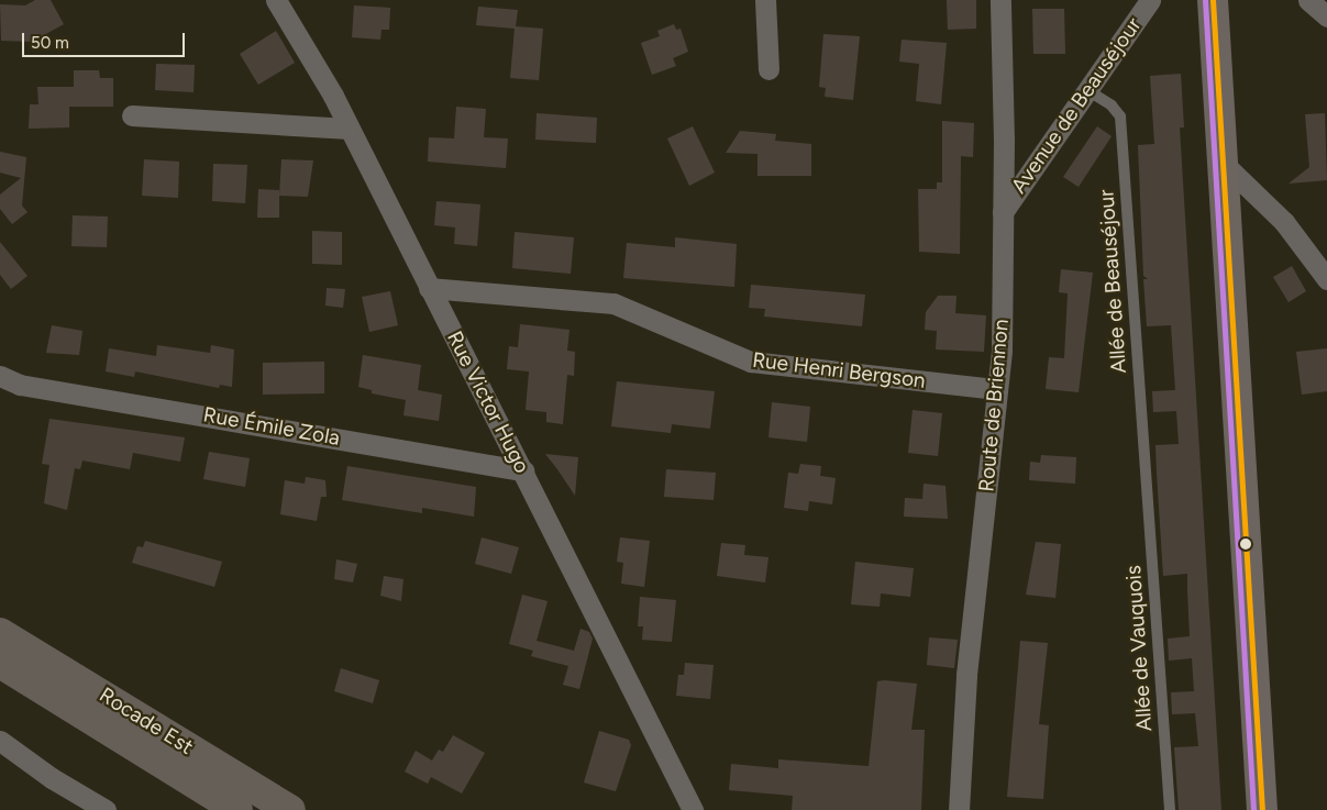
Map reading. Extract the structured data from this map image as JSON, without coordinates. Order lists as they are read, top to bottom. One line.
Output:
{"streets":{"highway":["Rocade Est"],"street":["Avenue de Beauséjour","Rue Henri Bergson","Rue Victor Hugo","Route de Briennon","Rue Émile Zola"],"lane":["Allée de Beauséjour","Allée de Vauquois"]},"crossings":[["Avenue de Beauséjour","Allée de Beauséjour"],["Avenue de Beauséjour","Route de Briennon"],["Allée de Beauséjour","Allée de Vauquois"],["Rue Henri Bergson","Rue Victor Hugo"],["Rue Henri Bergson","Route de Briennon"],["Rue Victor Hugo","Rue Émile Zola"]],"scale_bar":"50 m"}
